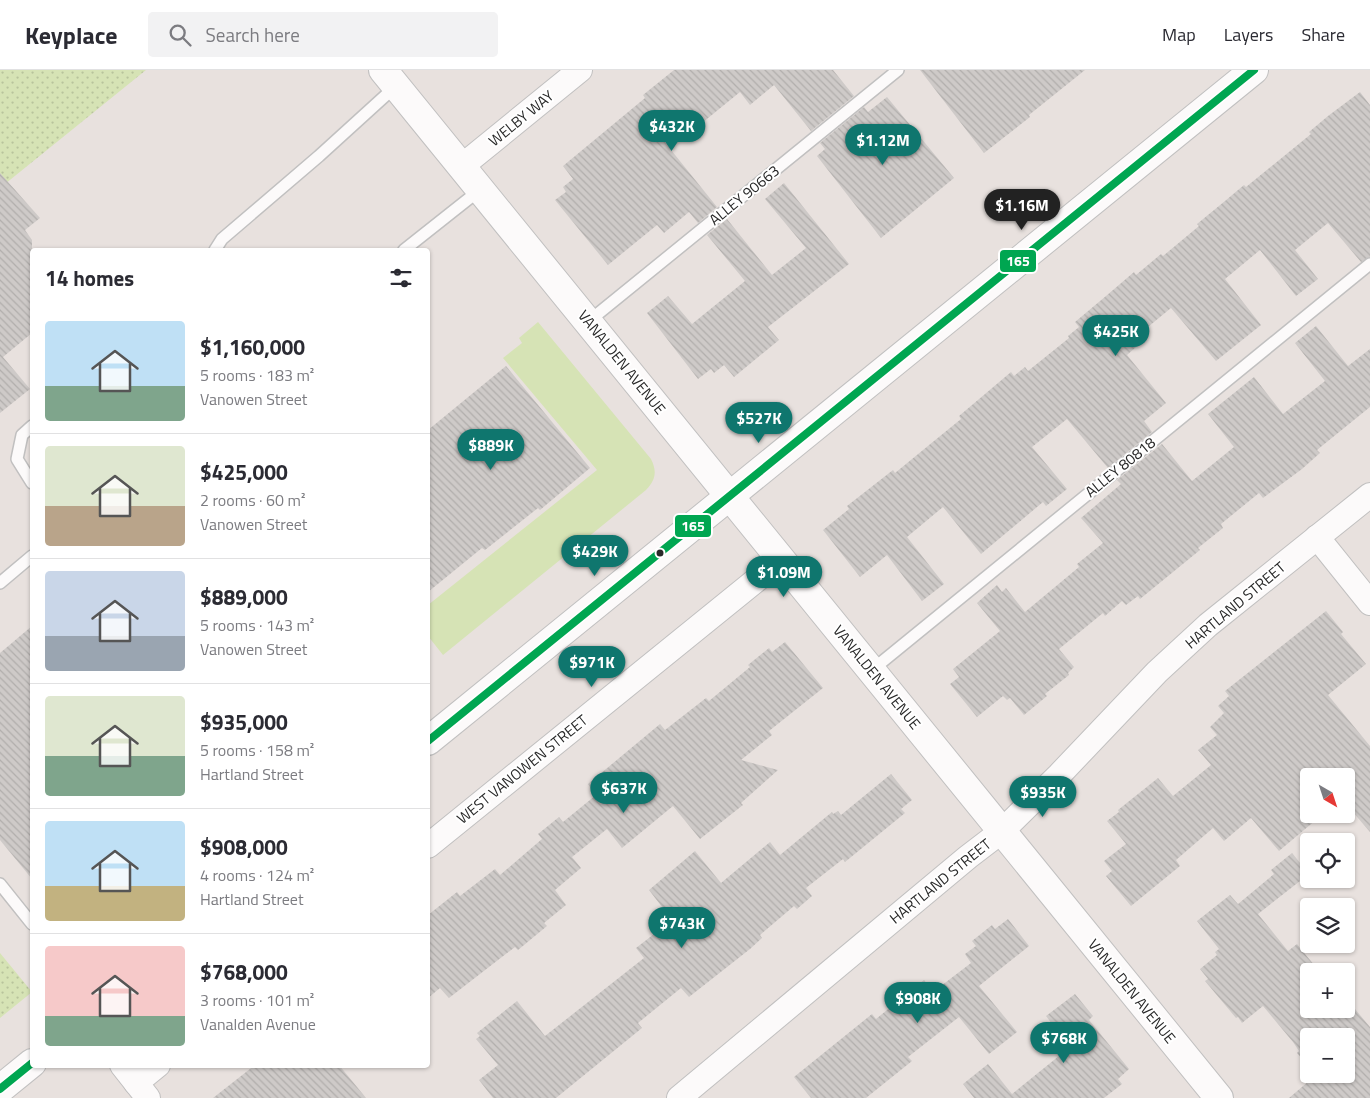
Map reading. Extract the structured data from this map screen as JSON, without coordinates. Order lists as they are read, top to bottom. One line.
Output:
{"streets":{"street":["WELBY WAY","VANALDEN AVENUE","HARTLAND STREET","WEST VANOWEN STREET"],"lane":["ALLEY 90663","ALLEY 80818"]},"crossings":[["WELBY WAY","VANALDEN AVENUE"],["ALLEY 90663","VANALDEN AVENUE"],["VANALDEN AVENUE","ALLEY 80818"],["VANALDEN AVENUE","HARTLAND STREET"],["VANALDEN AVENUE","WEST VANOWEN STREET"]],"lines":["transit line 165"],"north":"bottom right","page":{"header":"Keyplace","search":"Search here","nav":["Map","Layers","Share"],"price":["$432K","$1.12M","$1.16M","$425K","$527K","$889K","$429K","$1.09M","$971K","$637K","$935K","$743K","$908K","$768K"],"heading":"14 homes","list":[{"name":"$1,160,000","note":"5 rooms · 183 m² · Vanowen Street"},{"name":"$425,000","note":"2 rooms · 60 m² · Vanowen Street"},{"name":"$889,000","note":"5 rooms · 143 m² · Vanowen Street"},{"name":"$935,000","note":"5 rooms · 158 m² · Hartland Street"},{"name":"$908,000","note":"4 rooms · 124 m² · Hartland Street"},{"name":"$768,000","note":"3 rooms · 101 m² · Vanalden Avenue"}],"map_buttons":["+","−"]}}
